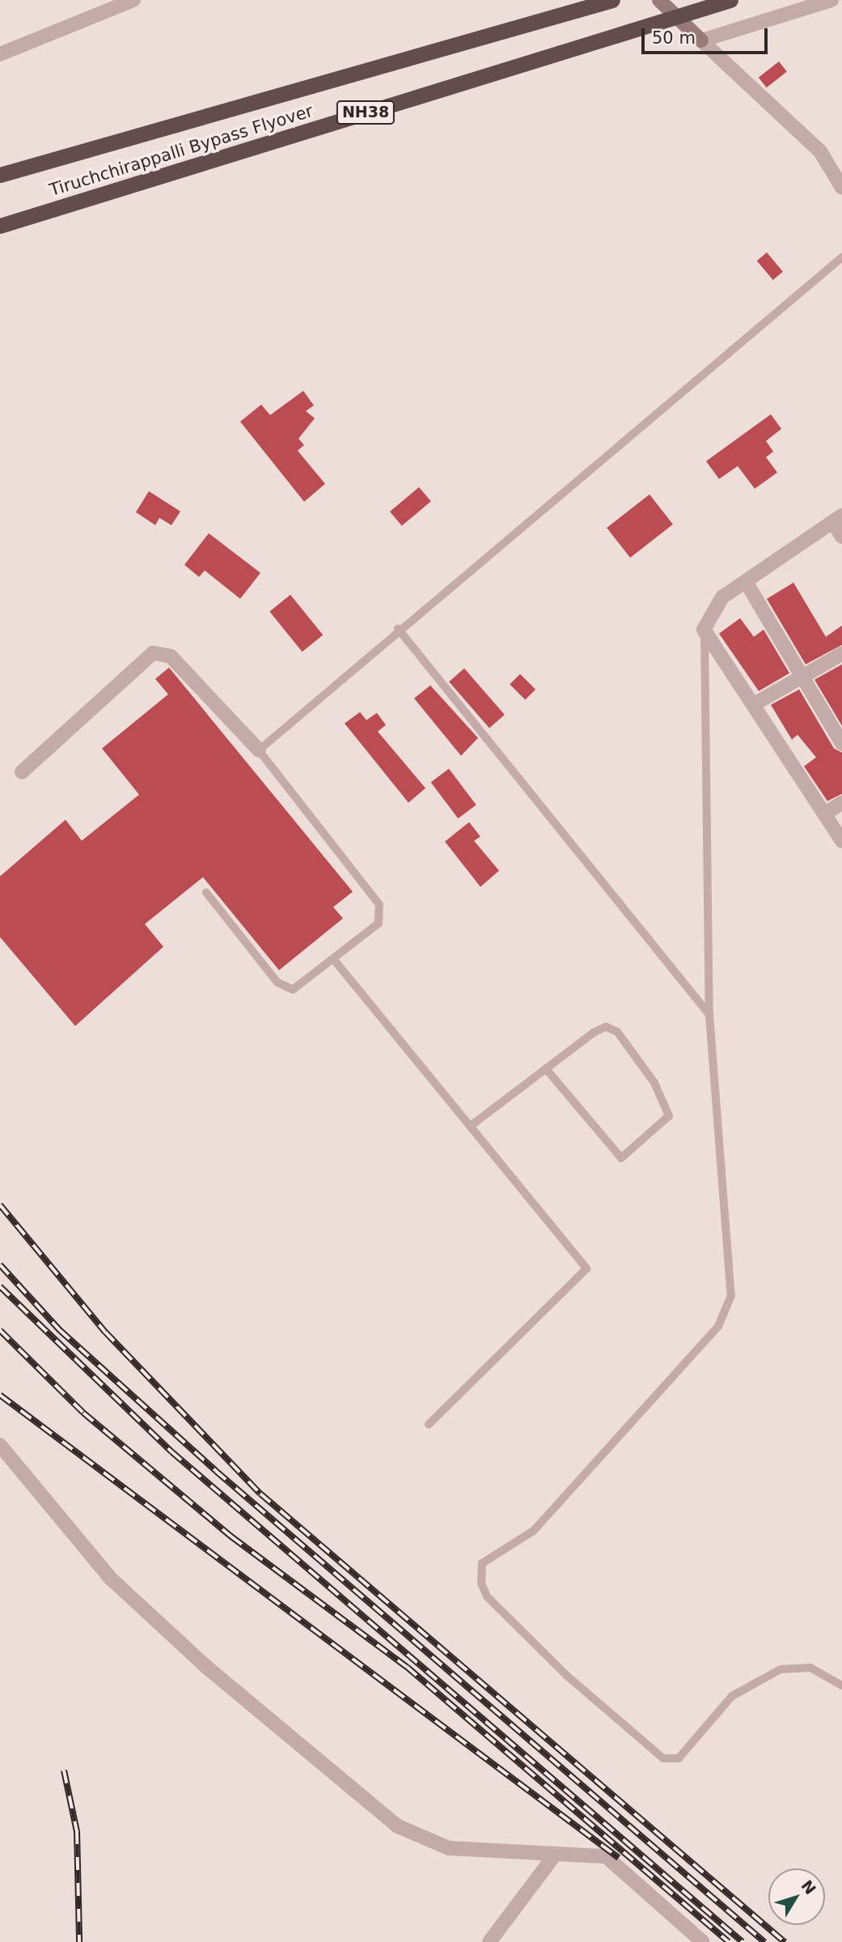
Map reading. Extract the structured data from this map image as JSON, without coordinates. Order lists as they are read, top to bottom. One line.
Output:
{"streets":{"highway":["NH38","Tiruchchirappalli Bypass Flyover"]},"scale_bar":"50 m","north":"top right"}
